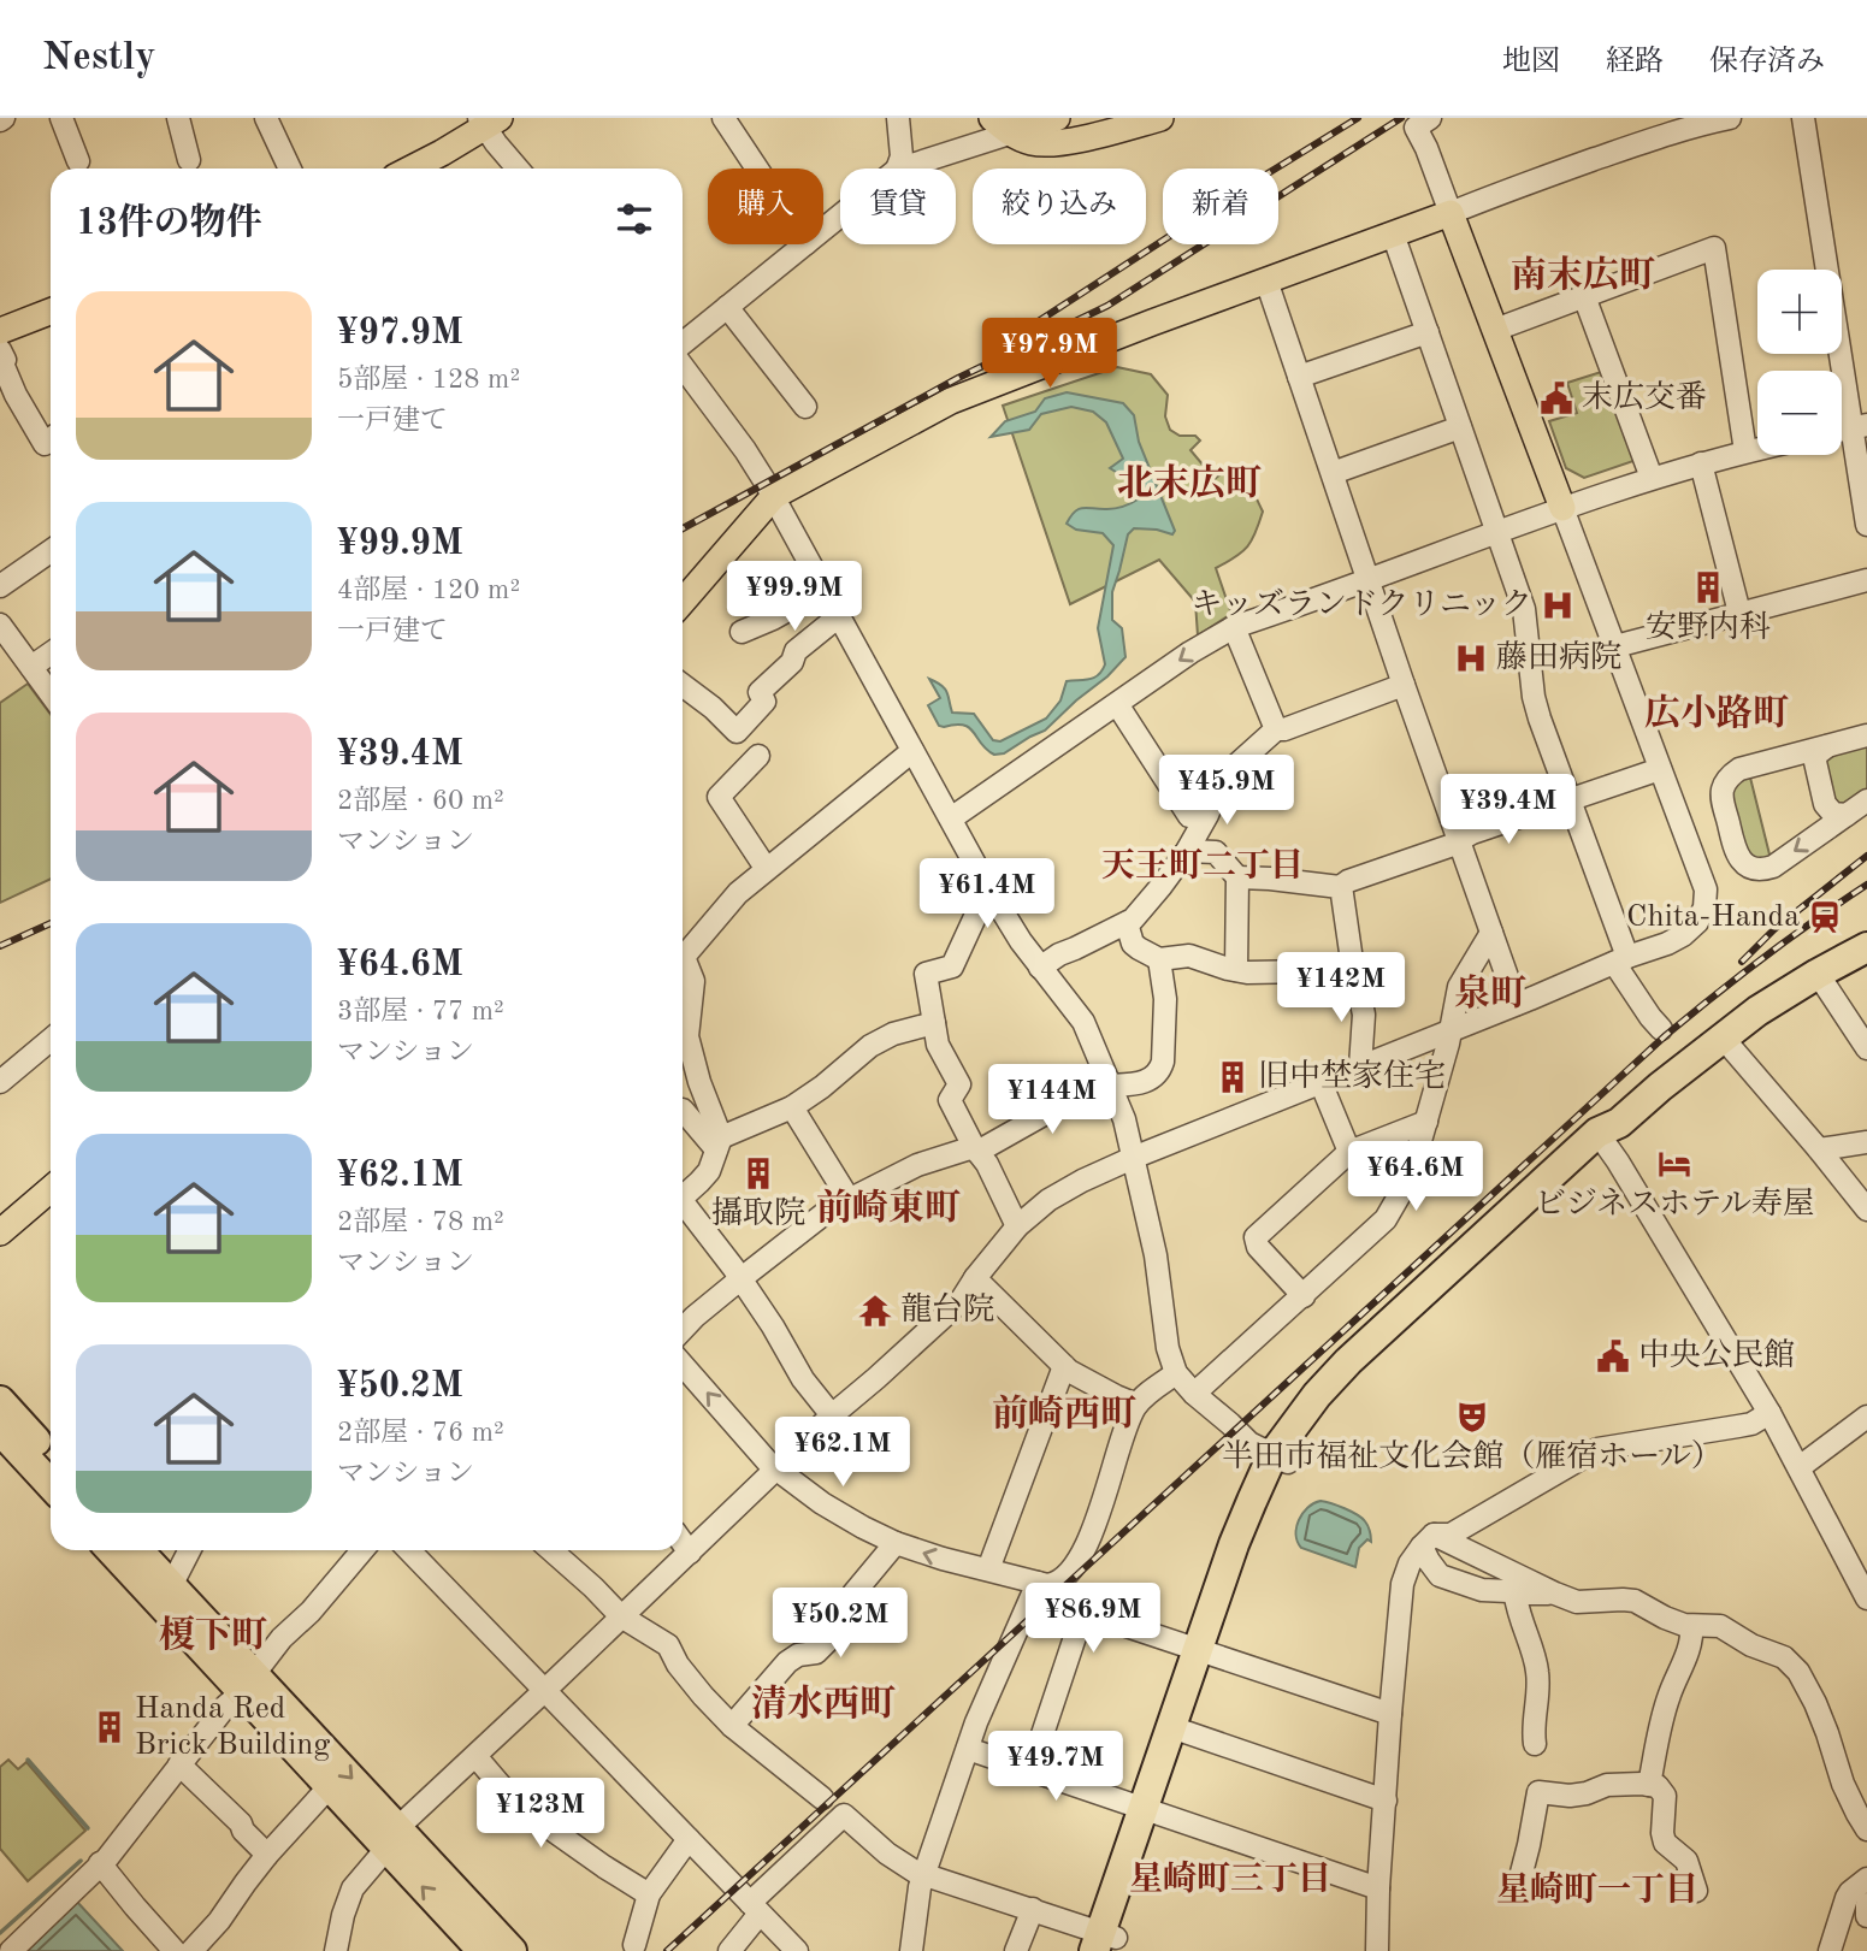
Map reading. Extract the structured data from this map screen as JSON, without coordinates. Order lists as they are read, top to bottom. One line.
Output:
{"districts":["南末広町","北末広町","広小路町","天王町二丁目","泉町","前崎東町","前崎西町","榎下町","清水西町","星崎町三丁目","星崎町一丁目"],"places":{"public building":["末広交番","中央公民館"],"building":["安野内科","旧中埜家住宅","攝取院","Handa Red Brick Building"],"hospital":["キッズランドクリニック","藤田病院"],"station":["Chita-Handa"],"hotel":["ビジネスホテル寿屋"],"temple":["龍台院"],"theatre":["半田市福祉文化会館（雁宿ホール）"]},"page":{"header":"Nestly","nav":["地図","経路","保存済み"],"chip":["購入","賃貸","絞り込み","新着"],"heading":"13件の物件","map_buttons":["+","−"],"list":[{"name":"¥97.9M","note":"5部屋 · 128 m² · 一戸建て"},{"name":"¥99.9M","note":"4部屋 · 120 m² · 一戸建て"},{"name":"¥39.4M","note":"2部屋 · 60 m² · マンション"},{"name":"¥64.6M","note":"3部屋 · 77 m² · マンション"},{"name":"¥62.1M","note":"2部屋 · 78 m² · マンション"},{"name":"¥50.2M","note":"2部屋 · 76 m² · マンション"}],"price":["¥97.9M","¥99.9M","¥45.9M","¥39.4M","¥61.4M","¥142M","¥144M","¥64.6M","¥62.1M","¥86.9M","¥50.2M","¥49.7M","¥123M"]}}
